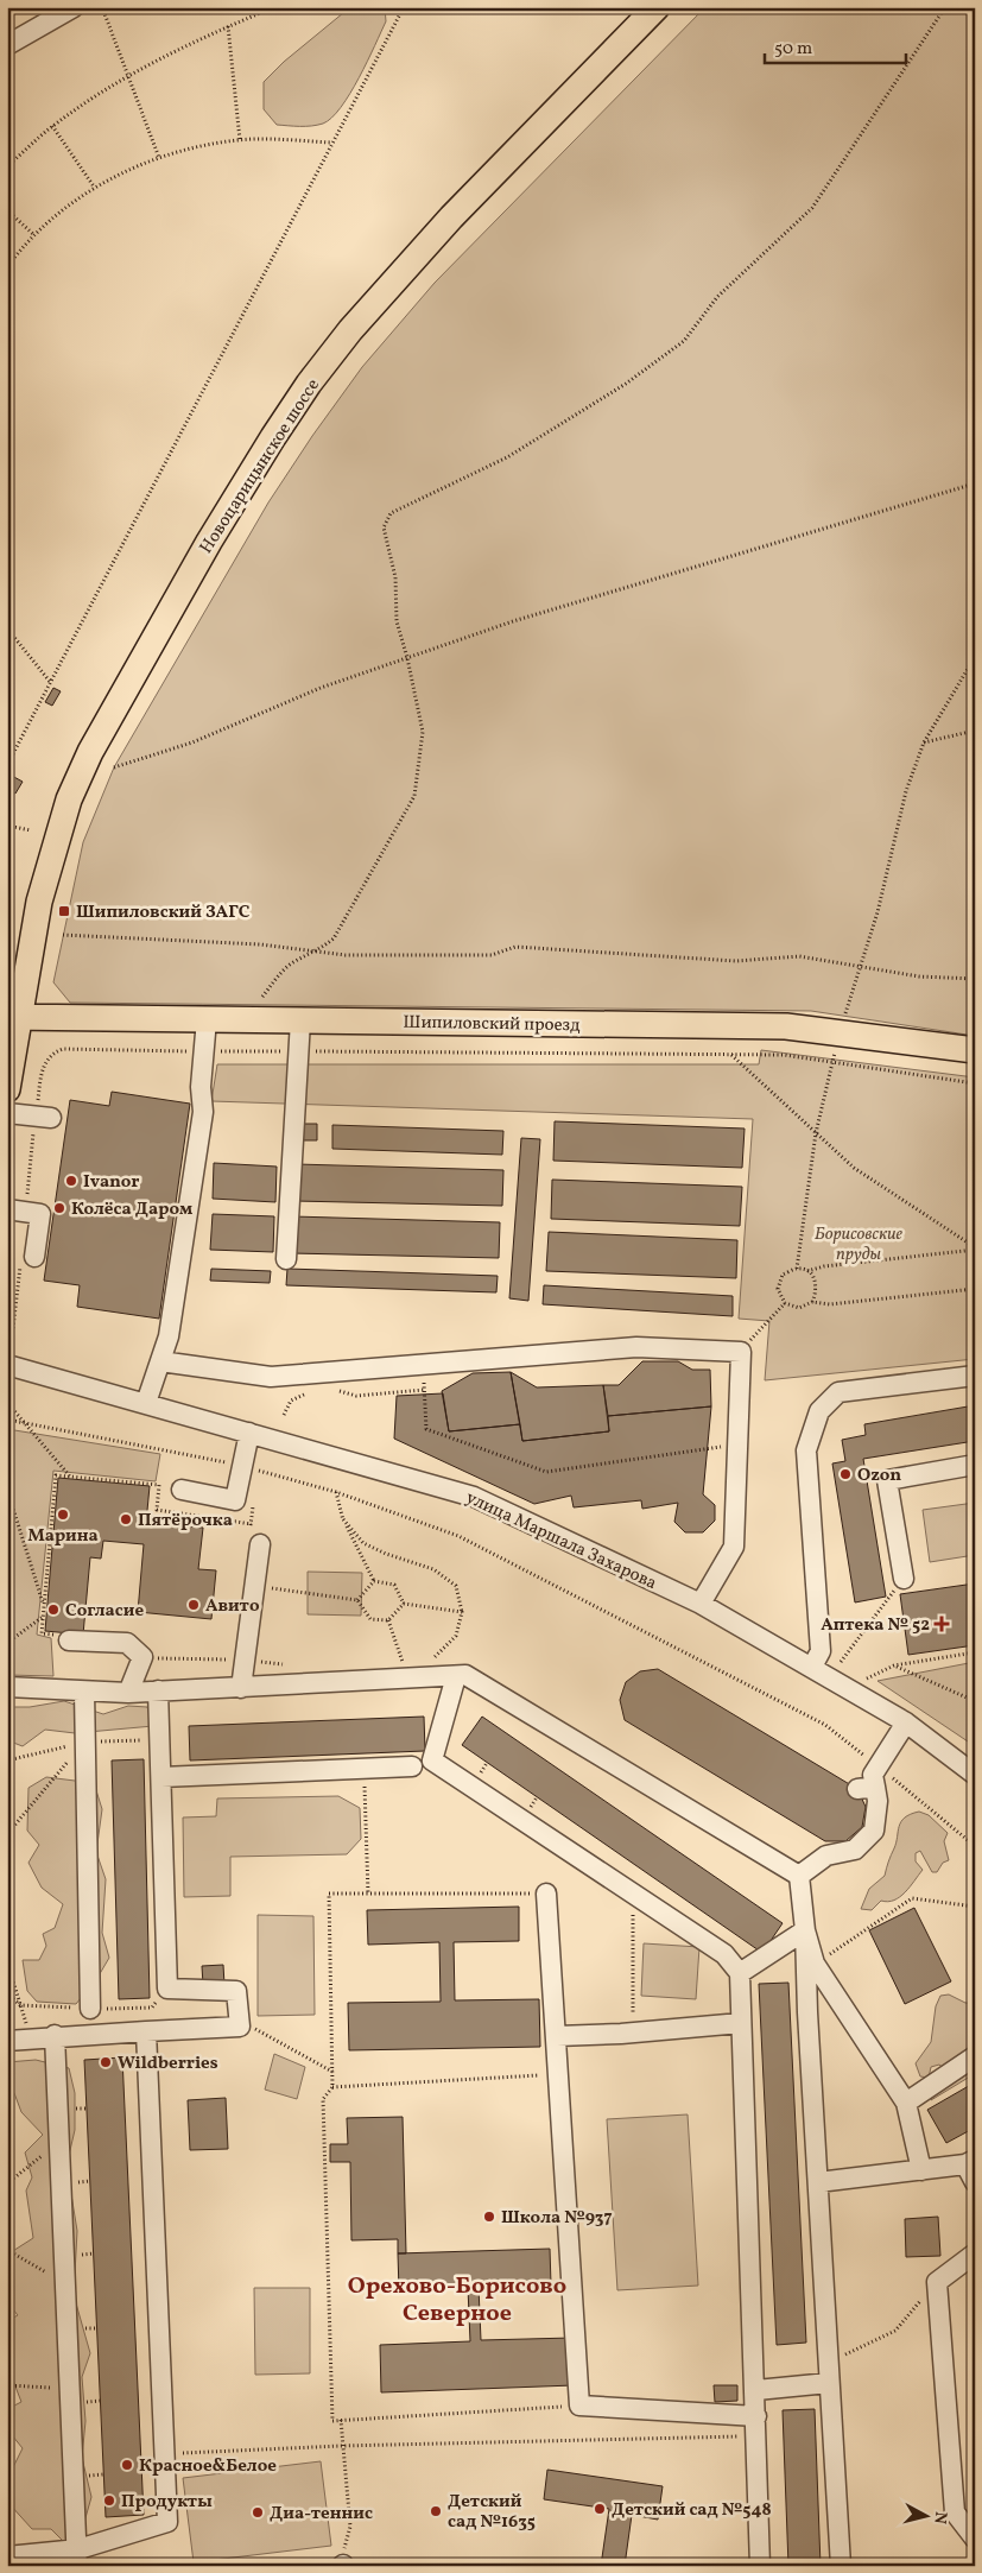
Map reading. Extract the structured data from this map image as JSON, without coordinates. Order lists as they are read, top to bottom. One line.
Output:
{"streets":{"main road":["Новоцарицынское шоссе","Шипиловский проезд"],"street":["улица Маршала Захарова"]},"crossings":[["Новоцарицынское шоссе","Шипиловский проезд"]],"districts":["Орехово-Борисово Северное"],"parks":["Борисовские пруды"],"places":{"transit":["Шипиловский ЗАГС"],"other":["Ivanor","Колёса Даром","Ozon","Марина","Пятёрочка","Авито","Согласие","Wildberries","Школа №937","Красное&Белое","Продукты","Детский сад №548","Детский сад №1635","Диа-теннис"],"health":["Аптека № 52"]},"scale_bar":"50 m","north":"right"}
